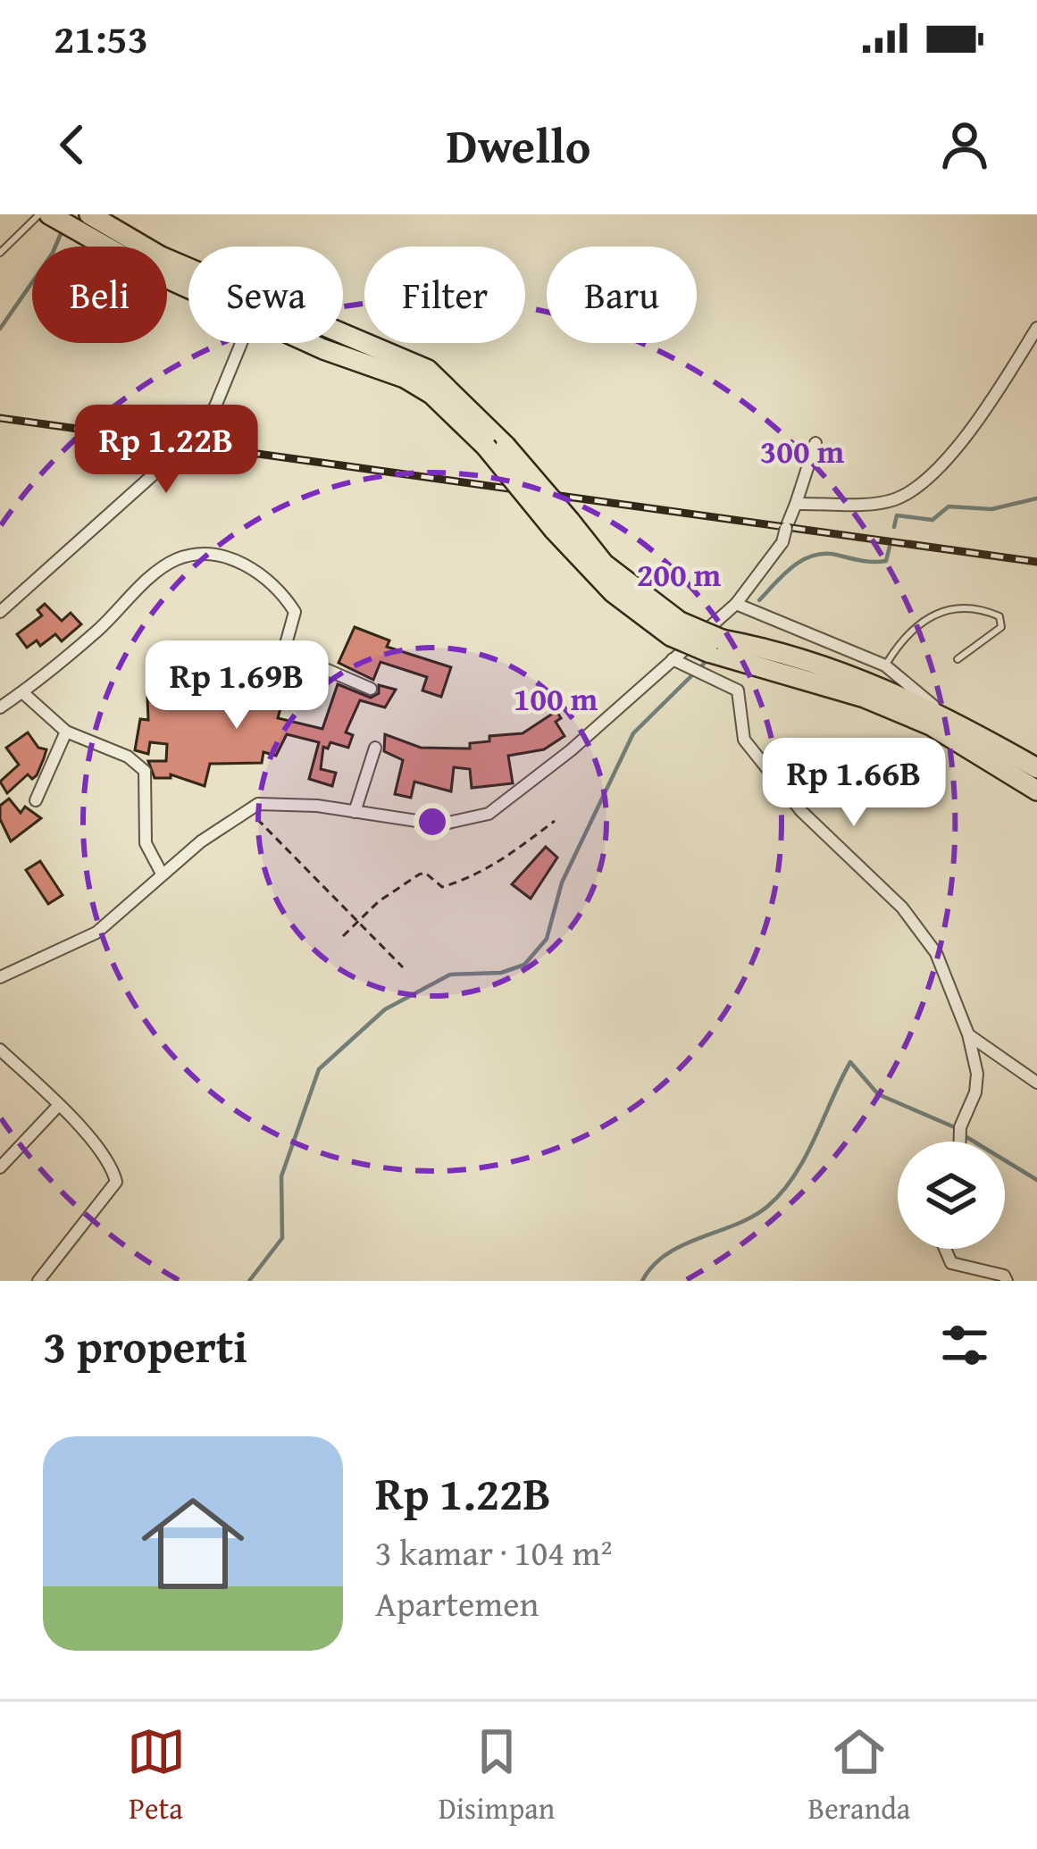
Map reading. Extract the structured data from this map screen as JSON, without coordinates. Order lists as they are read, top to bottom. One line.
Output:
{"page":{"status":"21:53","header":"Dwello","chip":["Beli","Sewa","Filter","Baru"],"price":["Rp 1.22B","Rp 1.69B","Rp 1.66B"],"heading":"3 properti","list":[{"name":"Rp 1.22B","note":"3 kamar · 104 m² · Apartemen"}],"tabs":["Peta","Disimpan","Beranda"]},"rings":["300 m","200 m","100 m"]}
